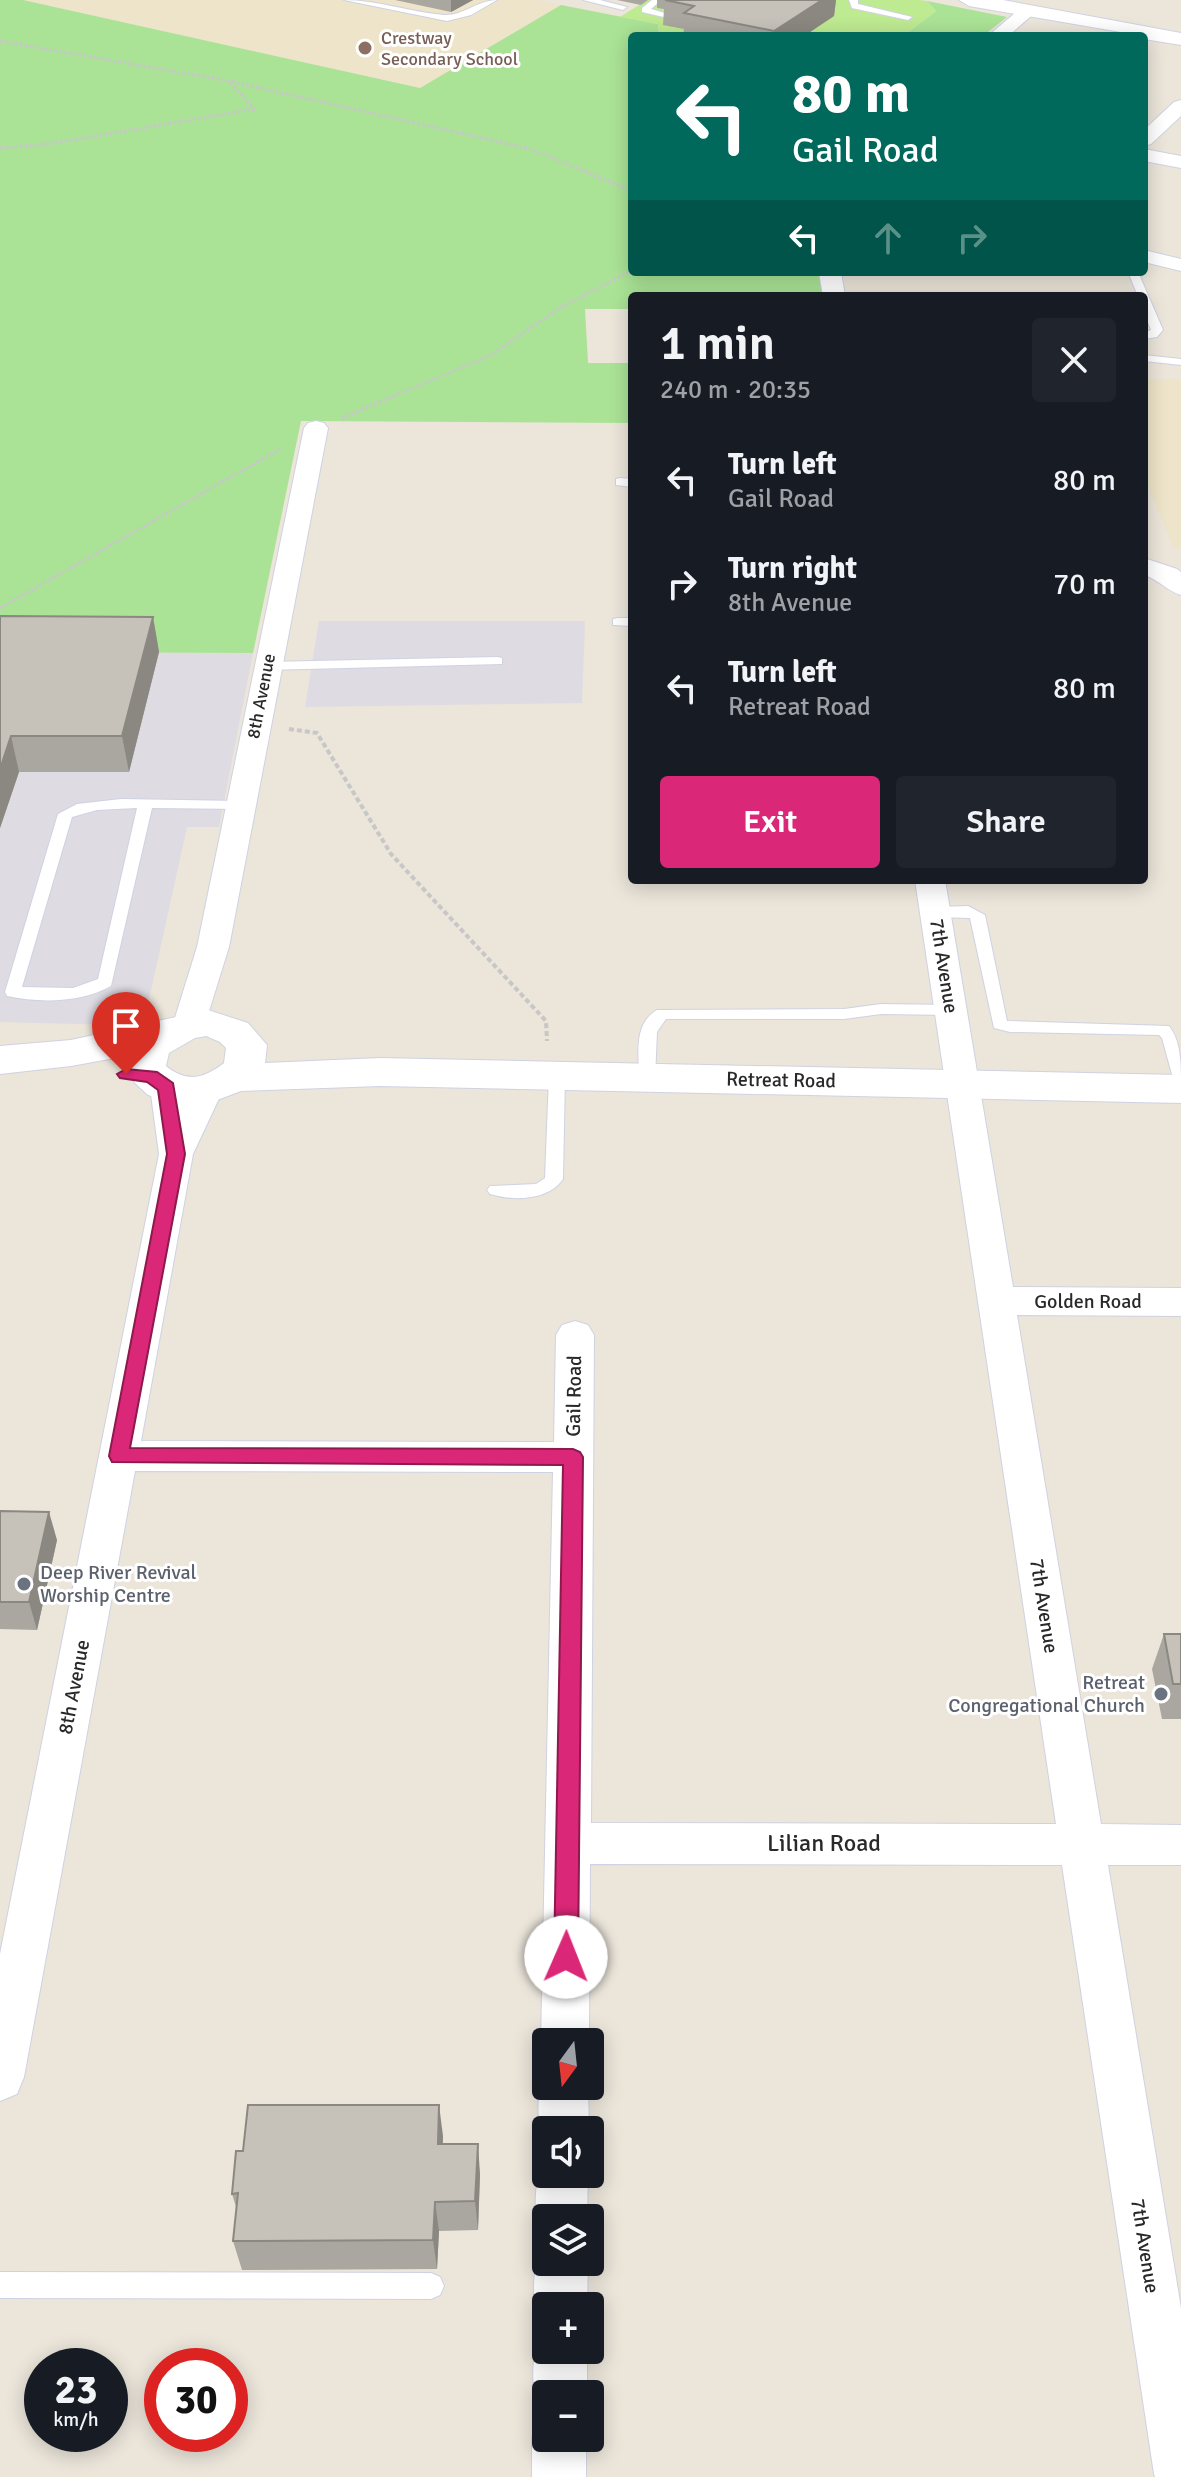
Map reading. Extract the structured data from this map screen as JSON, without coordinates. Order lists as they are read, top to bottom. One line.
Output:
{"streets":{"main road":["Retreat Road"],"street":["8th Avenue","7th Avenue","Golden Road","Gail Road","Lilian Road"]},"crossings":[["8th Avenue","Retreat Road"],["8th Avenue","Gail Road"],["7th Avenue","Retreat Road"],["7th Avenue","Golden Road"],["7th Avenue","Lilian Road"],["Gail Road","Lilian Road"]],"places":["Crestway Secondary School","Deep River Revival Worship Centre","Retreat Congregational Church"],"north":"bottom","page":{"turn":["80 m","Gail Road"],"heading":["1 min","240 m · 20:35"],"list":[{"name":"Turn left","note":"Gail Road","value":"80 m"},{"name":"Turn right","note":"8th Avenue","value":"70 m"},{"name":"Turn left","note":"Retreat Road","value":"80 m"}],"buttons":["Exit","Share"],"map_buttons":["+","−"],"speed":"23 km/h","limit":"30"}}
